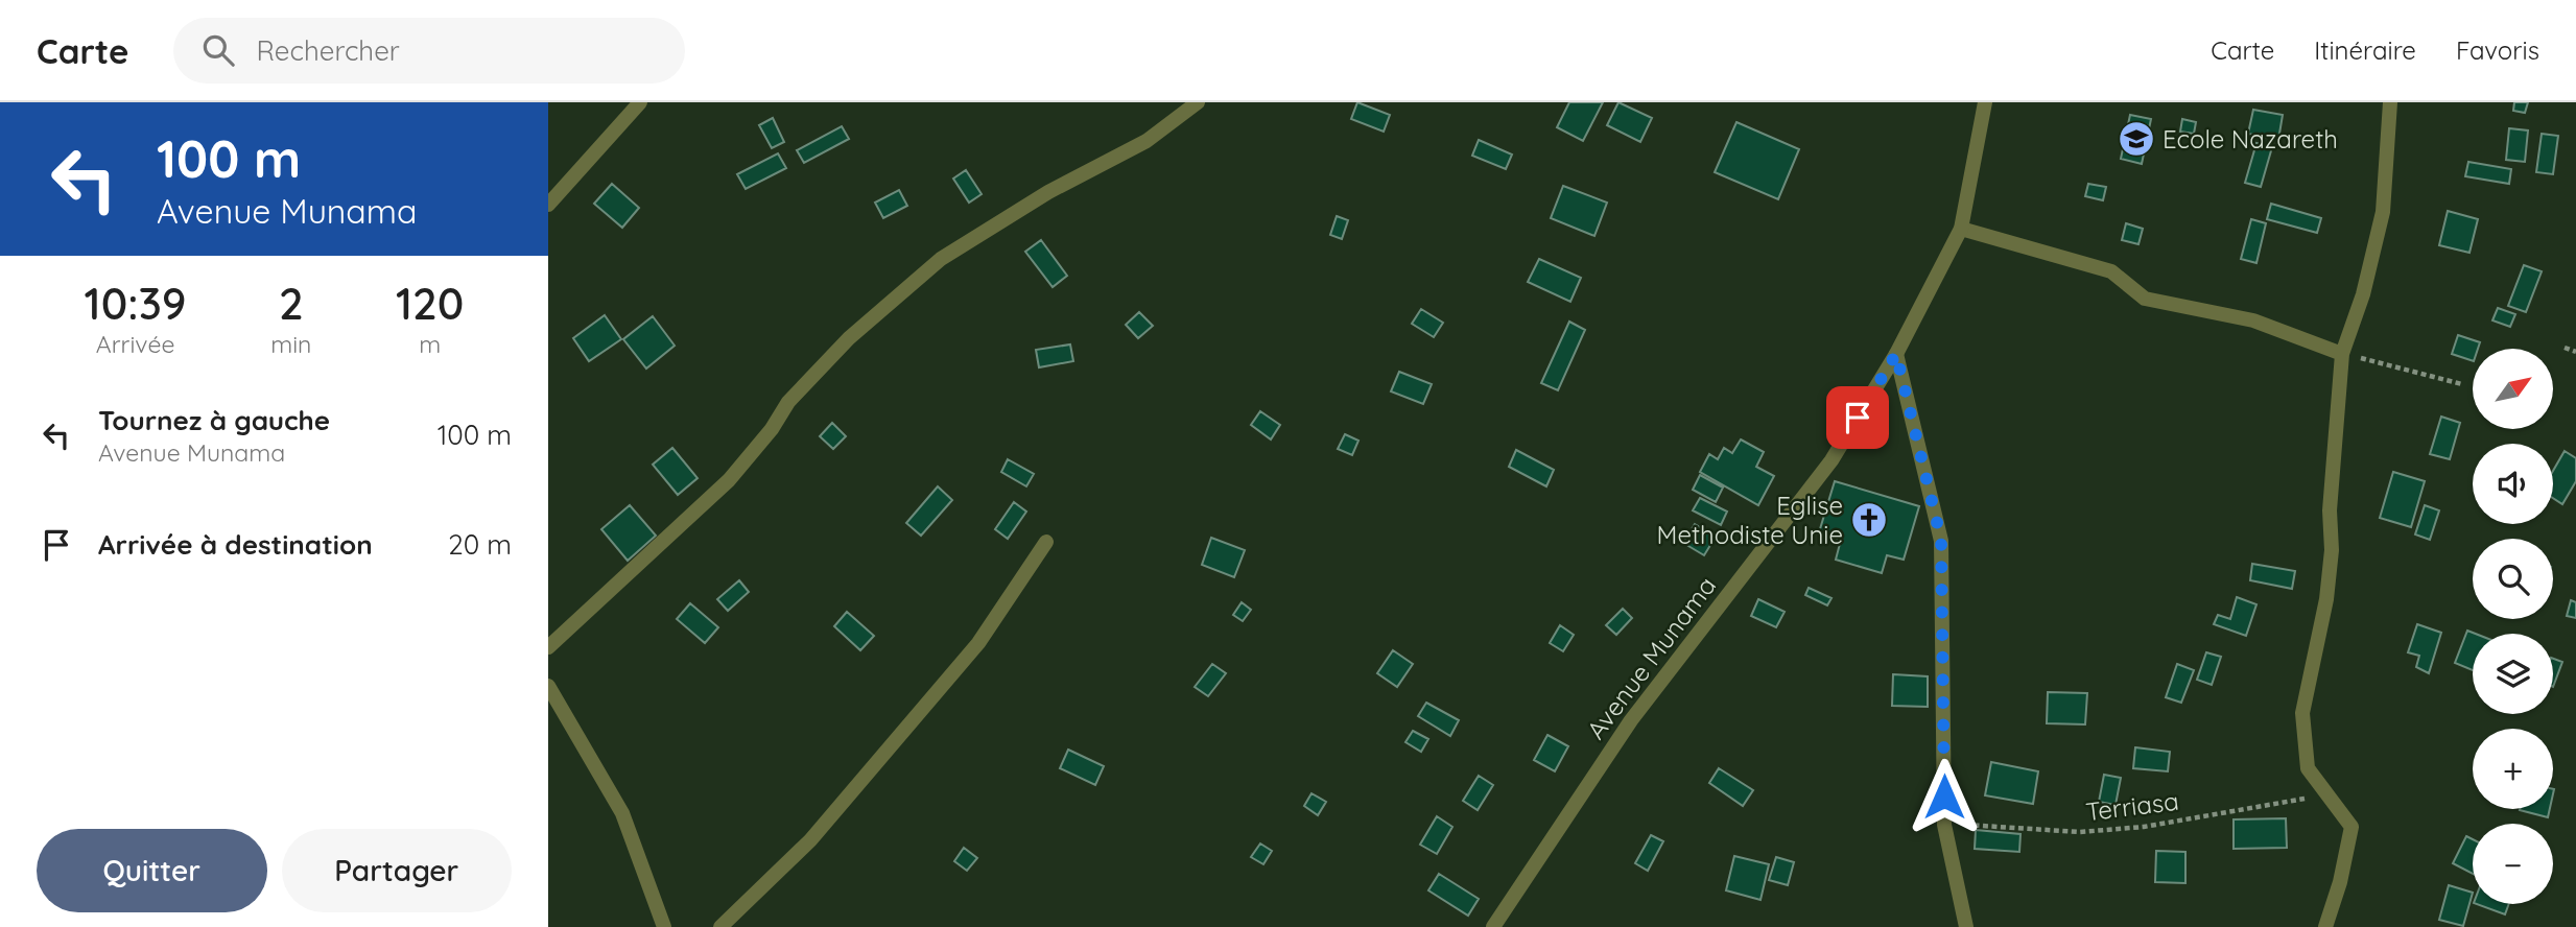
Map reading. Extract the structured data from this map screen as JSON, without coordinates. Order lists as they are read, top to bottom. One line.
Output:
{"streets":{"street":["Avenue Munama"],"path":["Terriasa"]},"places":{"school or university":["Ecole Nazareth"],"church":["Eglise Methodiste Unie"]},"north":"top right","page":{"header":"Carte","search":"Rechercher","nav":["Carte","Itinéraire","Favoris"],"turn":["100 m","Avenue Munama"],"eta":["10:39","Arrivée","2","min","120","m"],"map_buttons":["+","−"],"list":[{"name":"Tournez à gauche","note":"Avenue Munama","value":"100 m"},{"name":"Arrivée à destination","value":"20 m"}],"buttons":["Quitter","Partager"]}}
